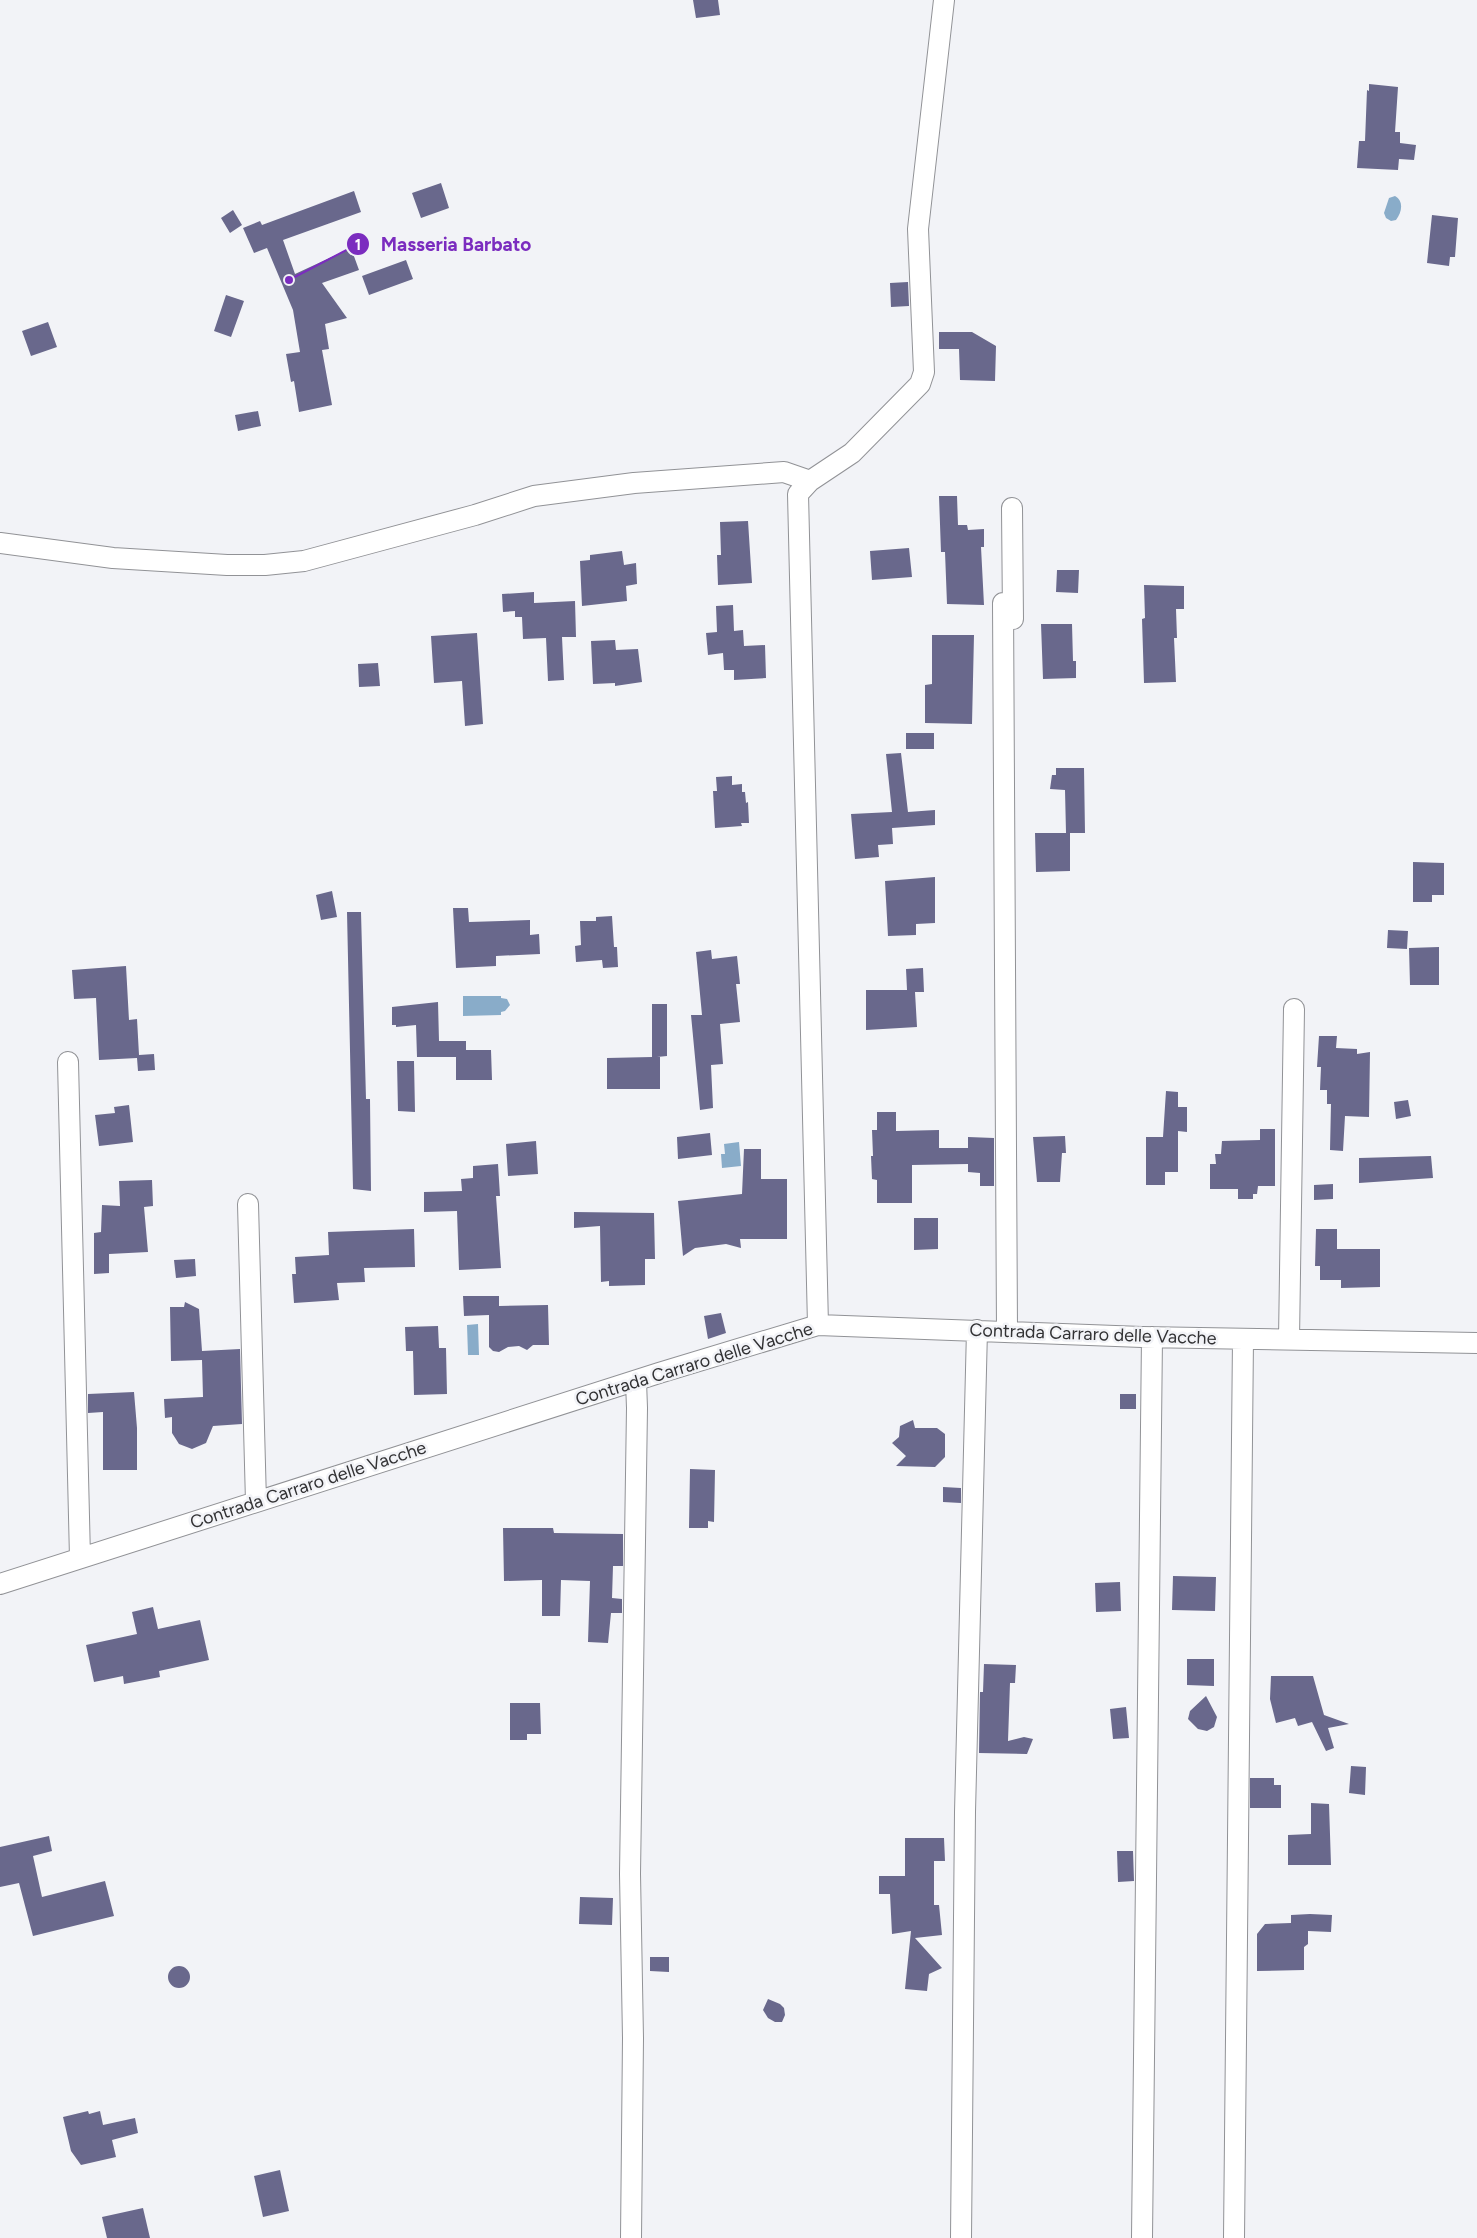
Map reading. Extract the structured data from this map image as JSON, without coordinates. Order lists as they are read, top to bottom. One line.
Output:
{"streets":{"street":["Contrada Carraro delle Vacche"]},"places":["Masseria Barbato"]}
